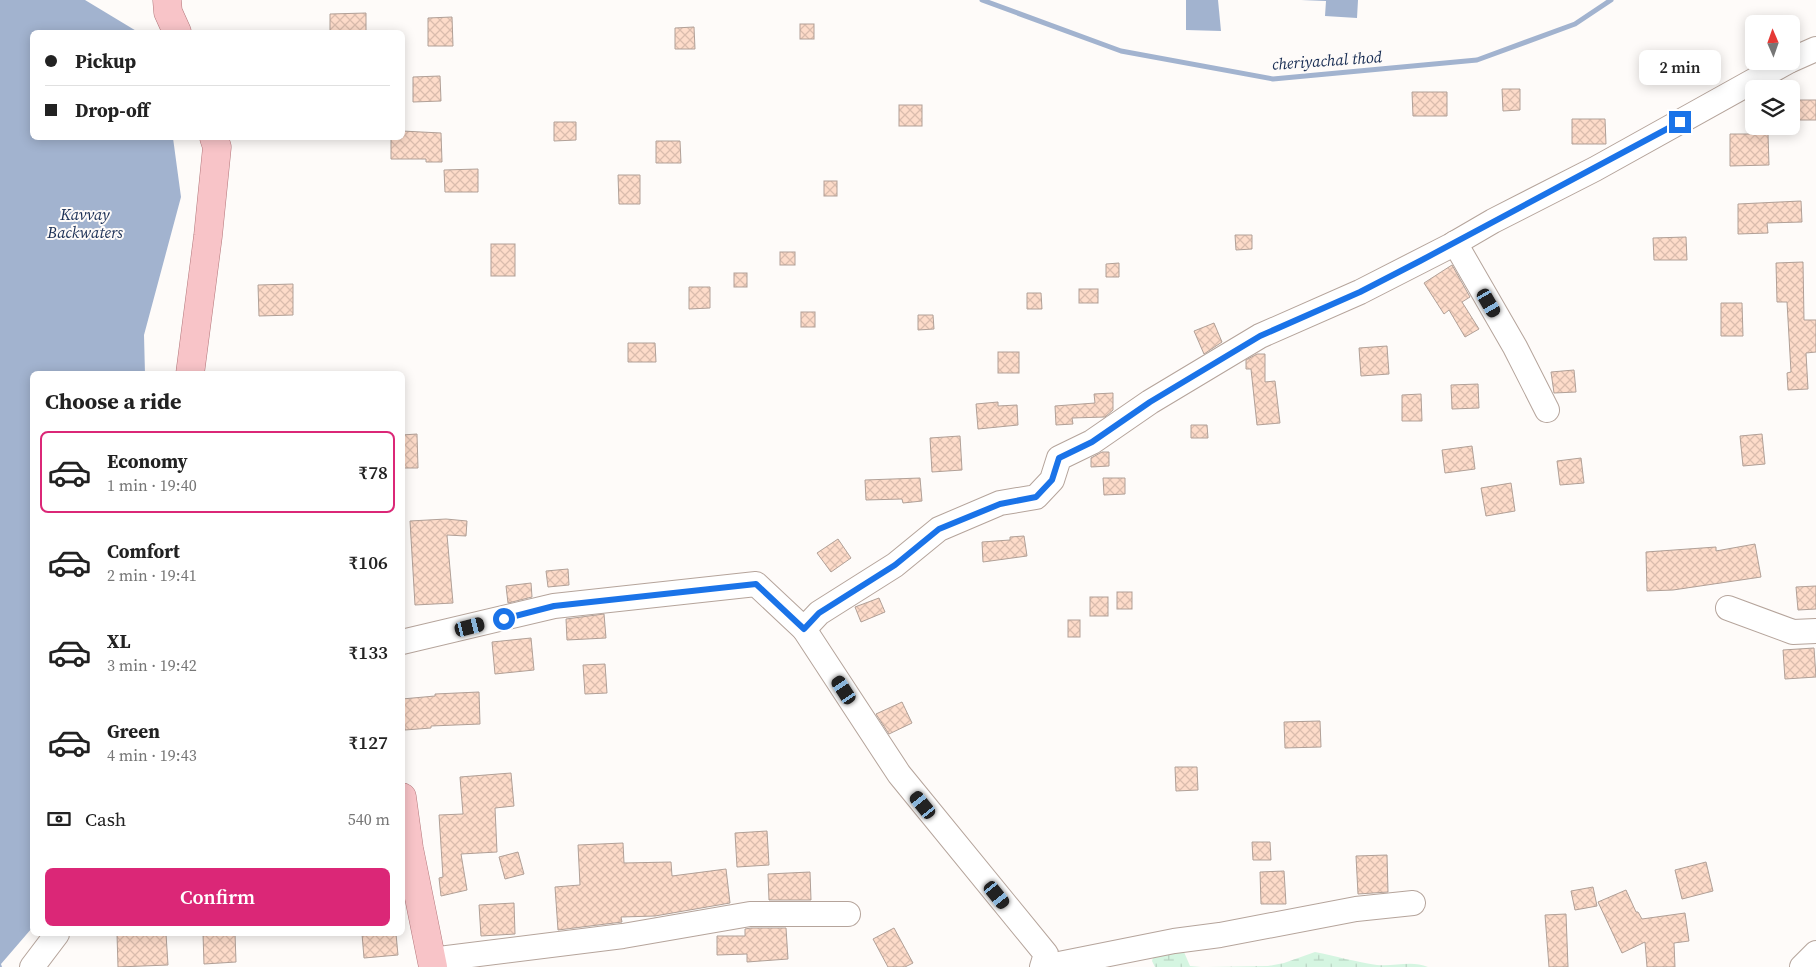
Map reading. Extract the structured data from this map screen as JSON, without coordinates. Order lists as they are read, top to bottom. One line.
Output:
{"water":["cheriyachal thod","Kavvay Backwaters"],"north":"top","page":{"banner":["Pickup","Drop-off"],"bubble":"2 min","heading":"Choose a ride","list":[{"name":"Economy","note":"1 min · 19:40","value":"₹78"},{"name":"Comfort","note":"2 min · 19:41","value":"₹106"},{"name":"XL","note":"3 min · 19:42","value":"₹133"},{"name":"Green","note":"4 min · 19:43","value":"₹127"}],"pay":["Cash","540 m"],"buttons":"Confirm"}}
